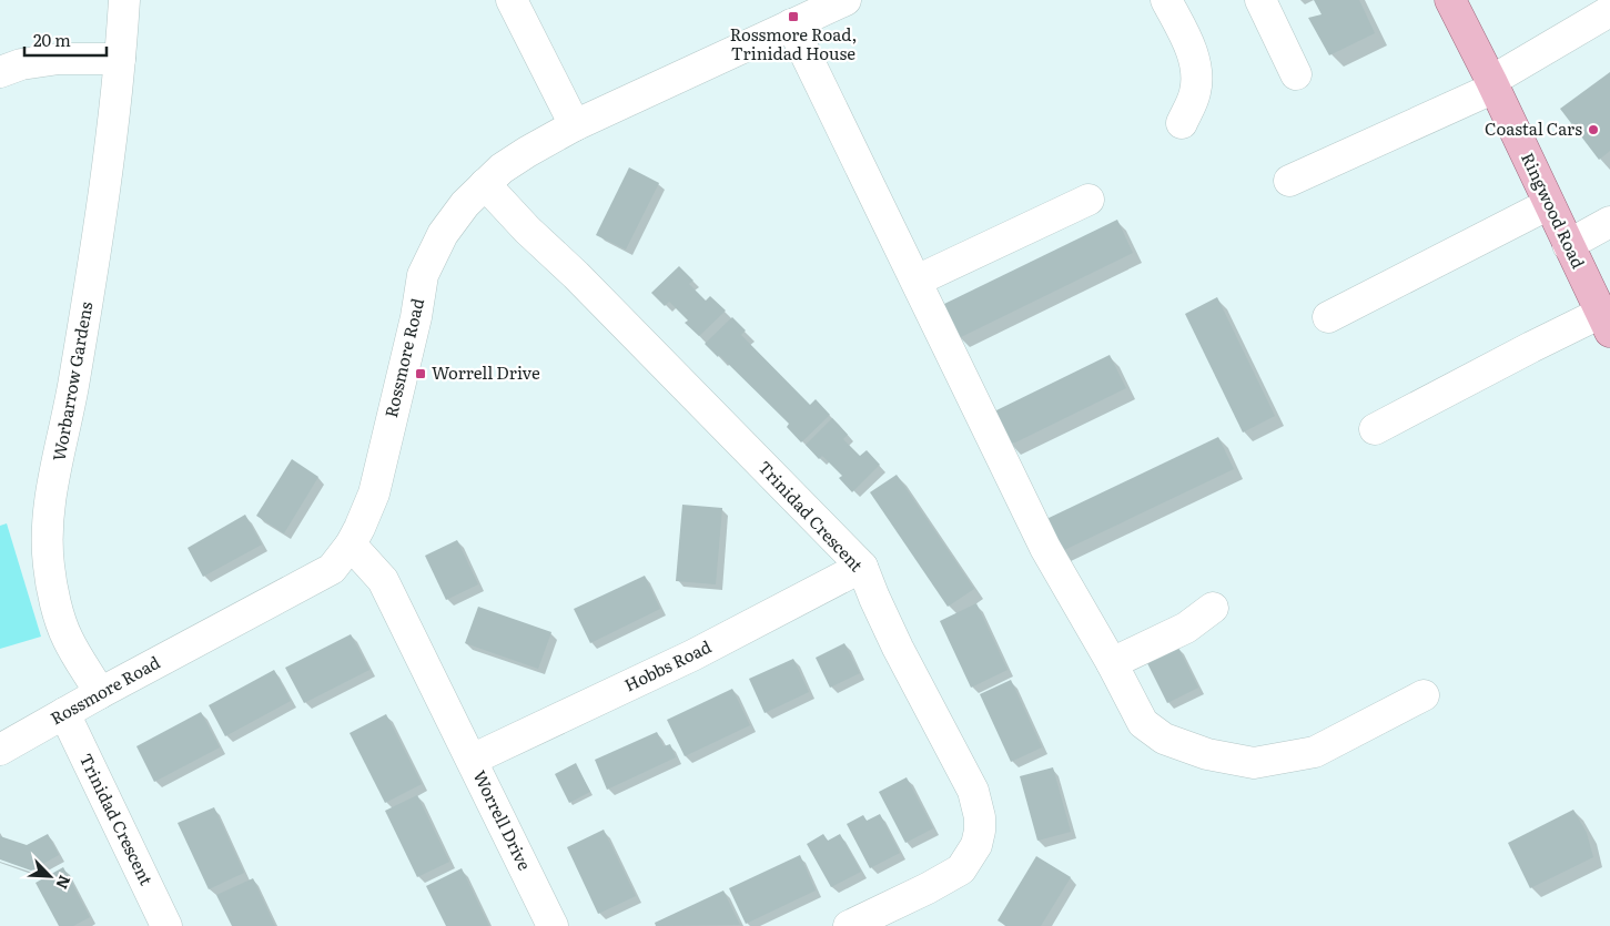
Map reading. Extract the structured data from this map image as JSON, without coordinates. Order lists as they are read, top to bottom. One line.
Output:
{"streets":{"main road":["Ringwood Road"],"street":["Rossmore Road","Worbarrow Gardens","Trinidad Crescent","Hobbs Road","Worrell Drive"]},"crossings":[["Rossmore Road","Worbarrow Gardens"],["Rossmore Road","Trinidad Crescent"],["Rossmore Road","Worrell Drive"],["Trinidad Crescent","Hobbs Road"],["Hobbs Road","Worrell Drive"]],"places":{"transit":["Rossmore Road, Trinidad House","Worrell Drive"],"other":["Coastal Cars"]},"scale_bar":"20 m","north":"bottom right"}
